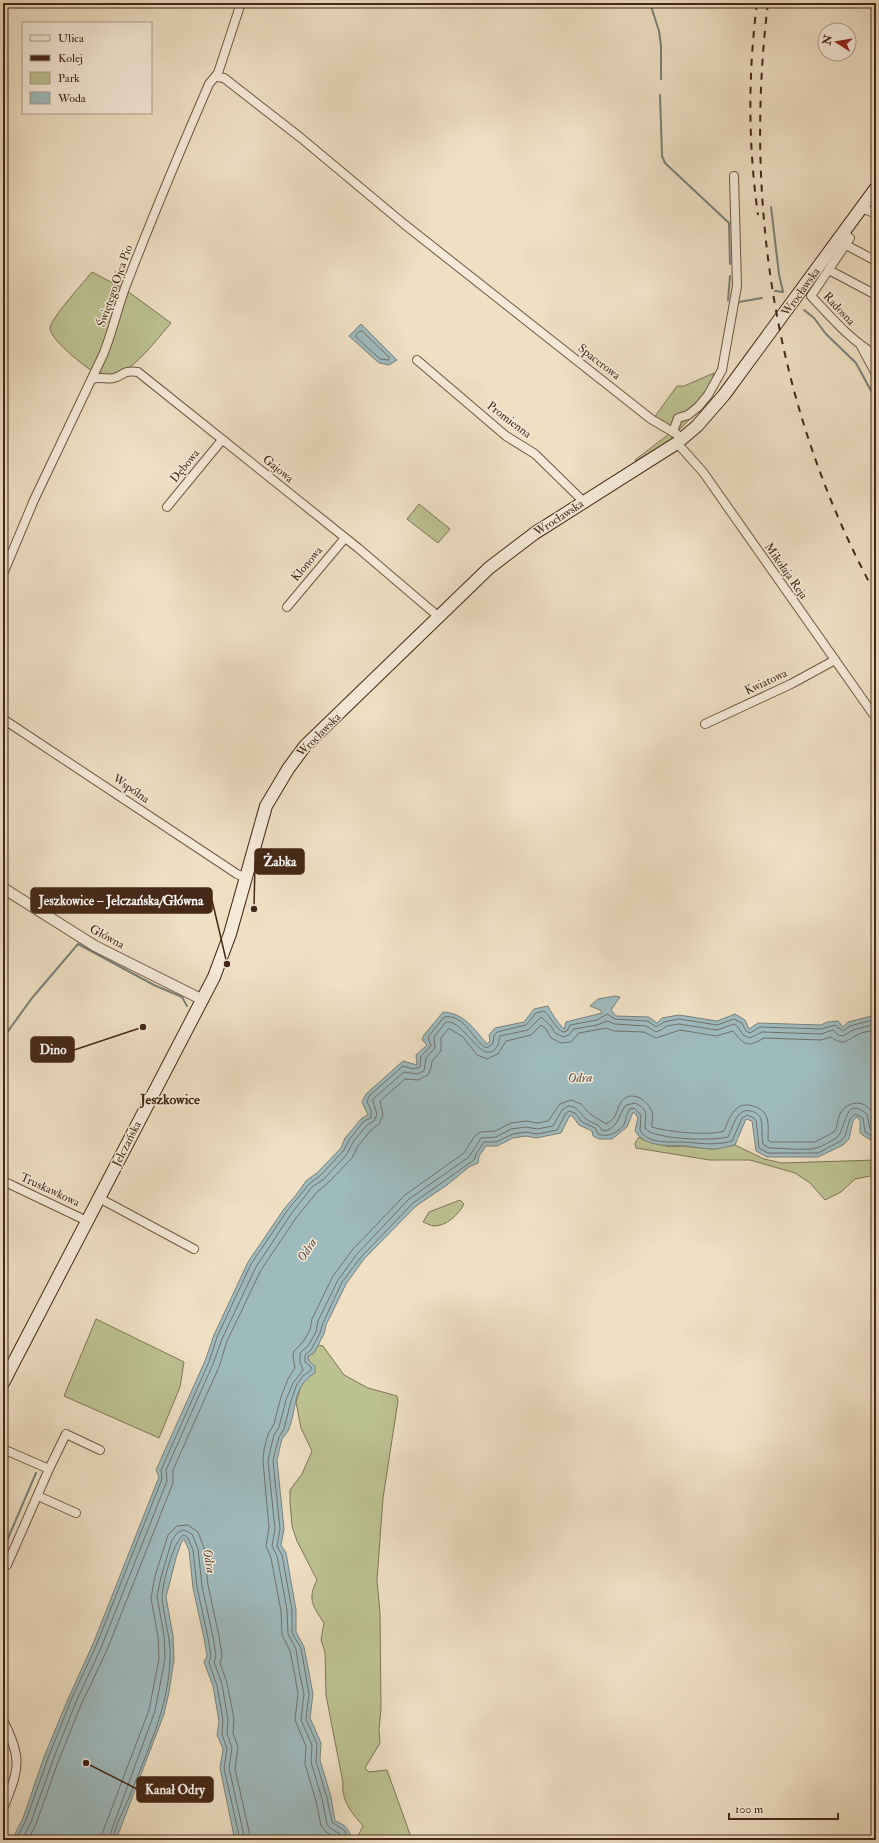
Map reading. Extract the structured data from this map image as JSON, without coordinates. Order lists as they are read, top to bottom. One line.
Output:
{"streets":{"main road":["Wrocławska","Jelczańska"],"street":["Świętego Ojca Pio","Radosna","Spacerowa","Promienna","Dębowa","Gajowa","Klonowa","Mikołaja Reja","Kwiatowa","Wspólna","Główna","Truskawkowa"]},"crossings":[["Świętego Ojca Pio","Spacerowa"],["Świętego Ojca Pio","Gajowa"],["Wrocławska","Spacerowa"],["Wrocławska","Promienna"],["Wrocławska","Gajowa"],["Wrocławska","Mikołaja Reja"],["Wrocławska","Jelczańska"],["Spacerowa","Mikołaja Reja"],["Dębowa","Gajowa"],["Gajowa","Klonowa"],["Mikołaja Reja","Kwiatowa"],["Wspólna","Jelczańska"],["Główna","Jelczańska"],["Jelczańska","Truskawkowa"]],"districts":["Jeszkowice"],"water":["Odra"],"places":["Żabka","Jeszkowice – Jelczańska/Główna","Dino","Kanał Odry"],"legend":["Ulica","Kolej","Park","Woda"],"scale_bar":"100 m","north":"left"}
